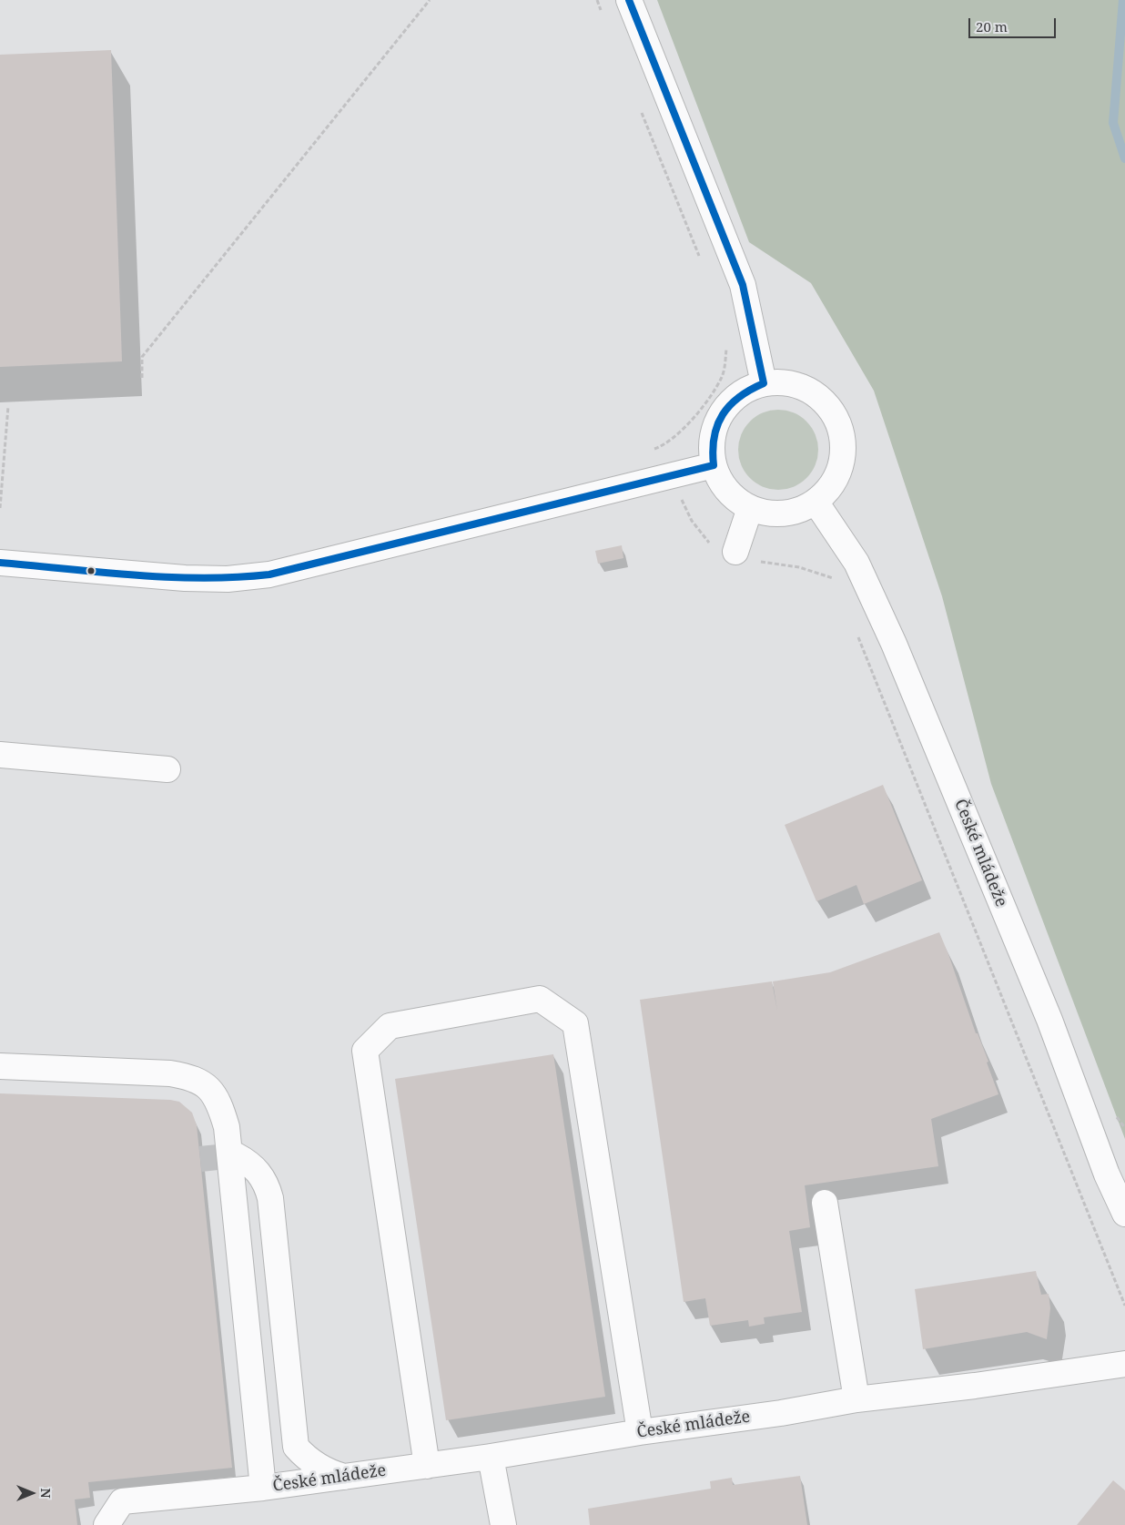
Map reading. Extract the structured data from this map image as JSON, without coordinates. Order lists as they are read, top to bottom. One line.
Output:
{"streets":{"street":["České mládeže"]},"scale_bar":"20 m","north":"right"}
